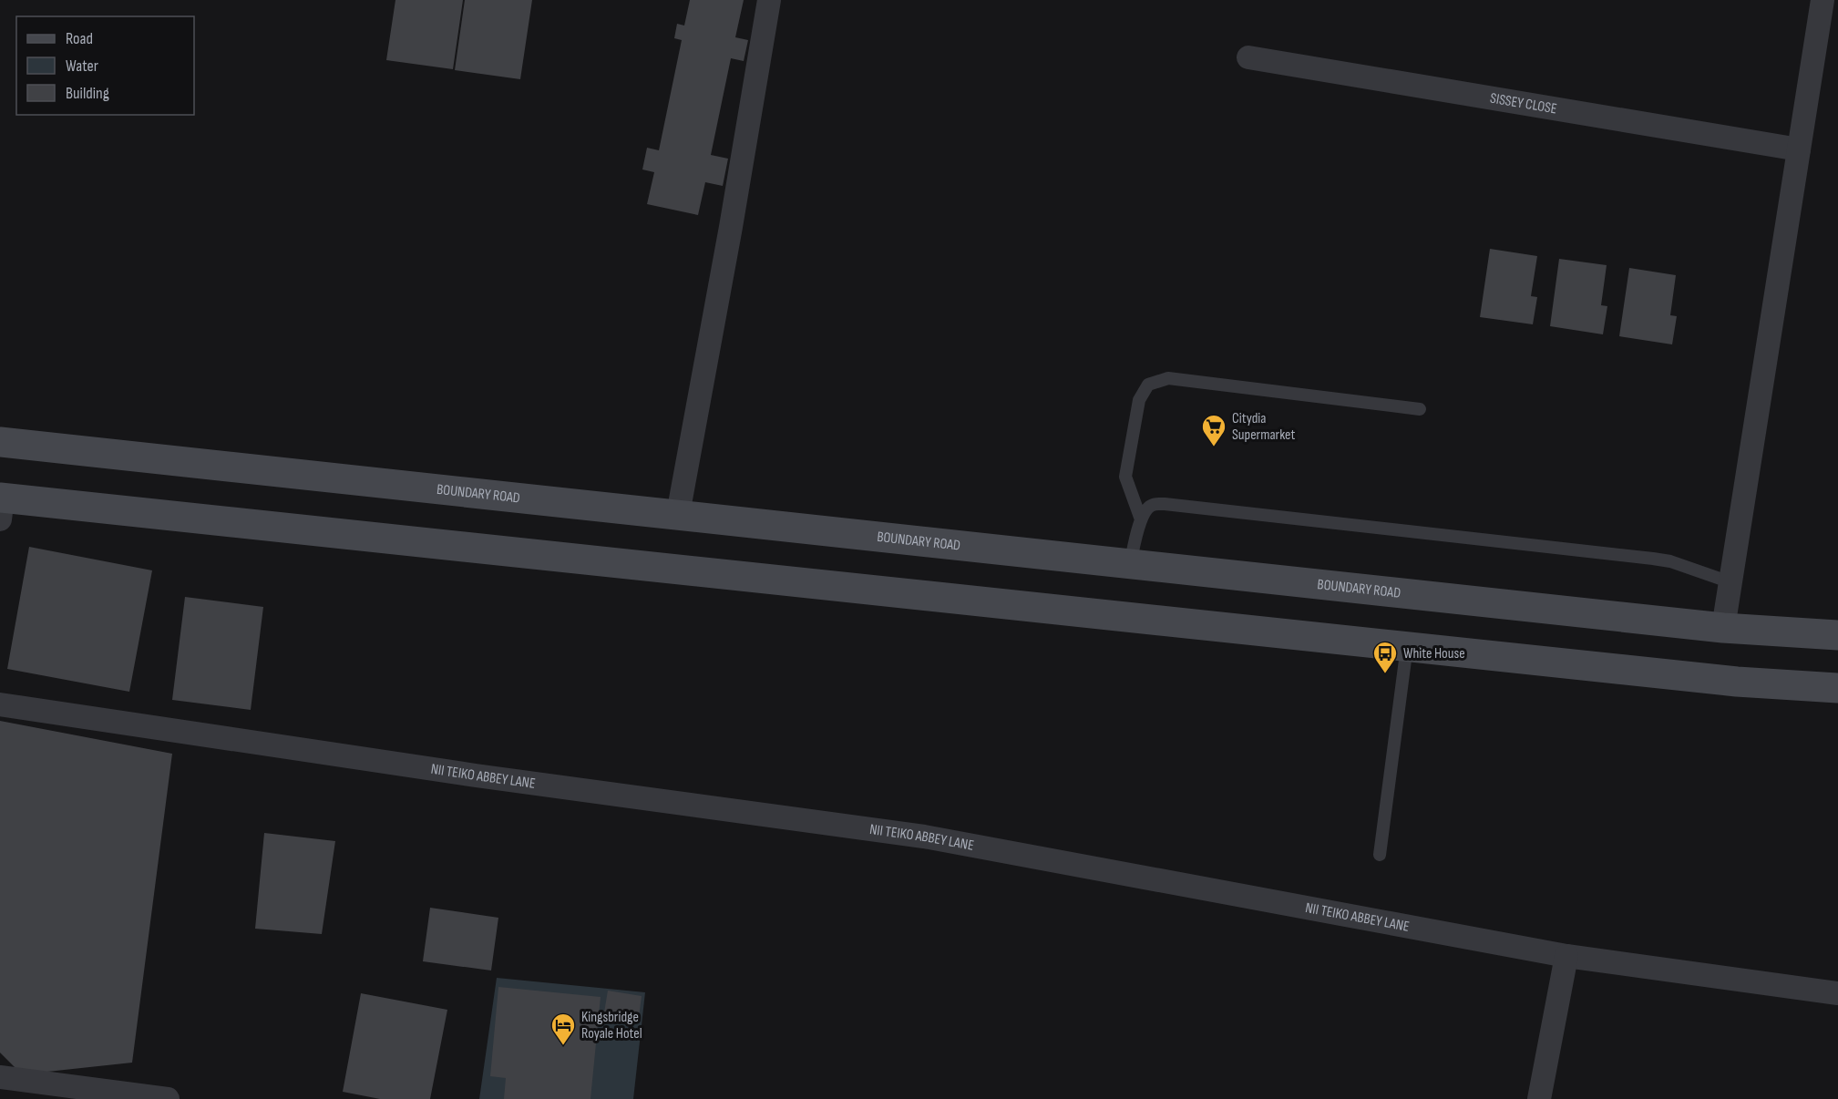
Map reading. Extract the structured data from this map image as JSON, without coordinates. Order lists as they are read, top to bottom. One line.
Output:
{"streets":{"main road":["BOUNDARY ROAD"],"street":["SISSEY CLOSE","NII TEIKO ABBEY LANE"]},"places":{"supermarket":["Citydia Supermarket"],"bus stop":["White House"],"hotel":["Kingsbridge Royale Hotel"]},"legend":["Road","Water","Building"]}
